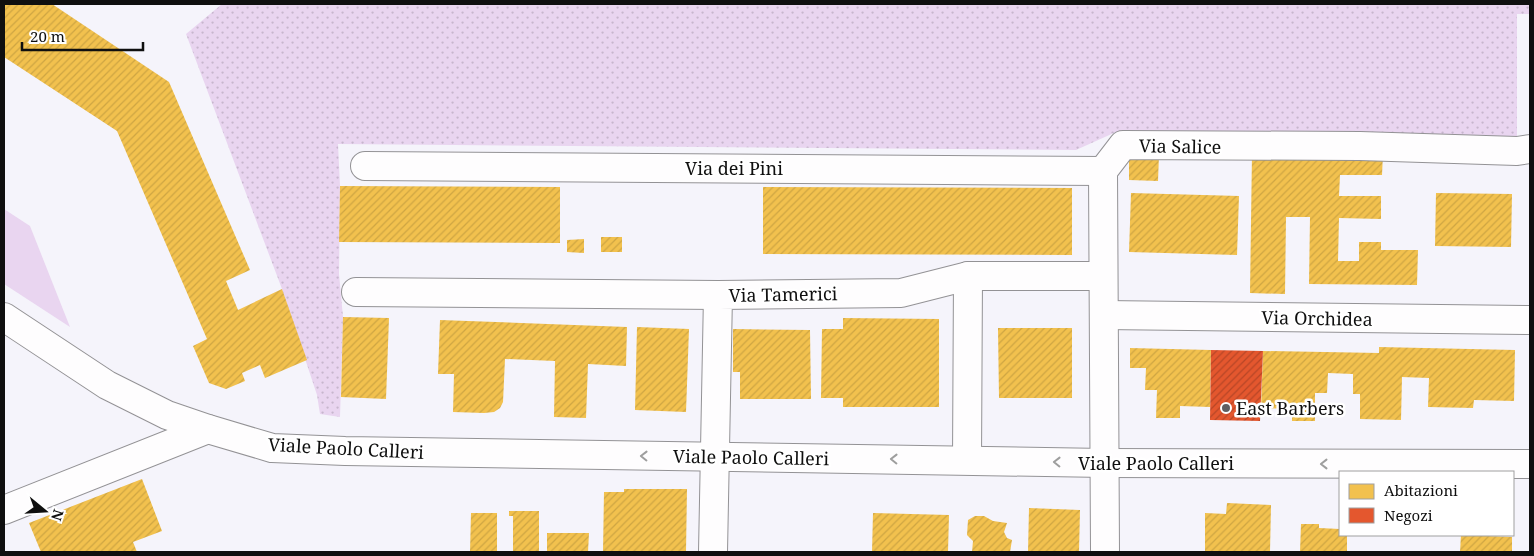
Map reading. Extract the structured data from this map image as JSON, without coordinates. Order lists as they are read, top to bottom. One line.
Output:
{"streets":{"street":["Via Salice","Via dei Pini","Via Tamerici","Via Orchidea","Viale Paolo Calleri"]},"crossings":[["Via Salice","Via dei Pini"],["Via Tamerici","Viale Paolo Calleri"]],"one_way":["Viale Paolo Calleri"],"places":["East Barbers"],"legend":["Abitazioni","Negozi"],"scale_bar":"20 m","north":"right"}
